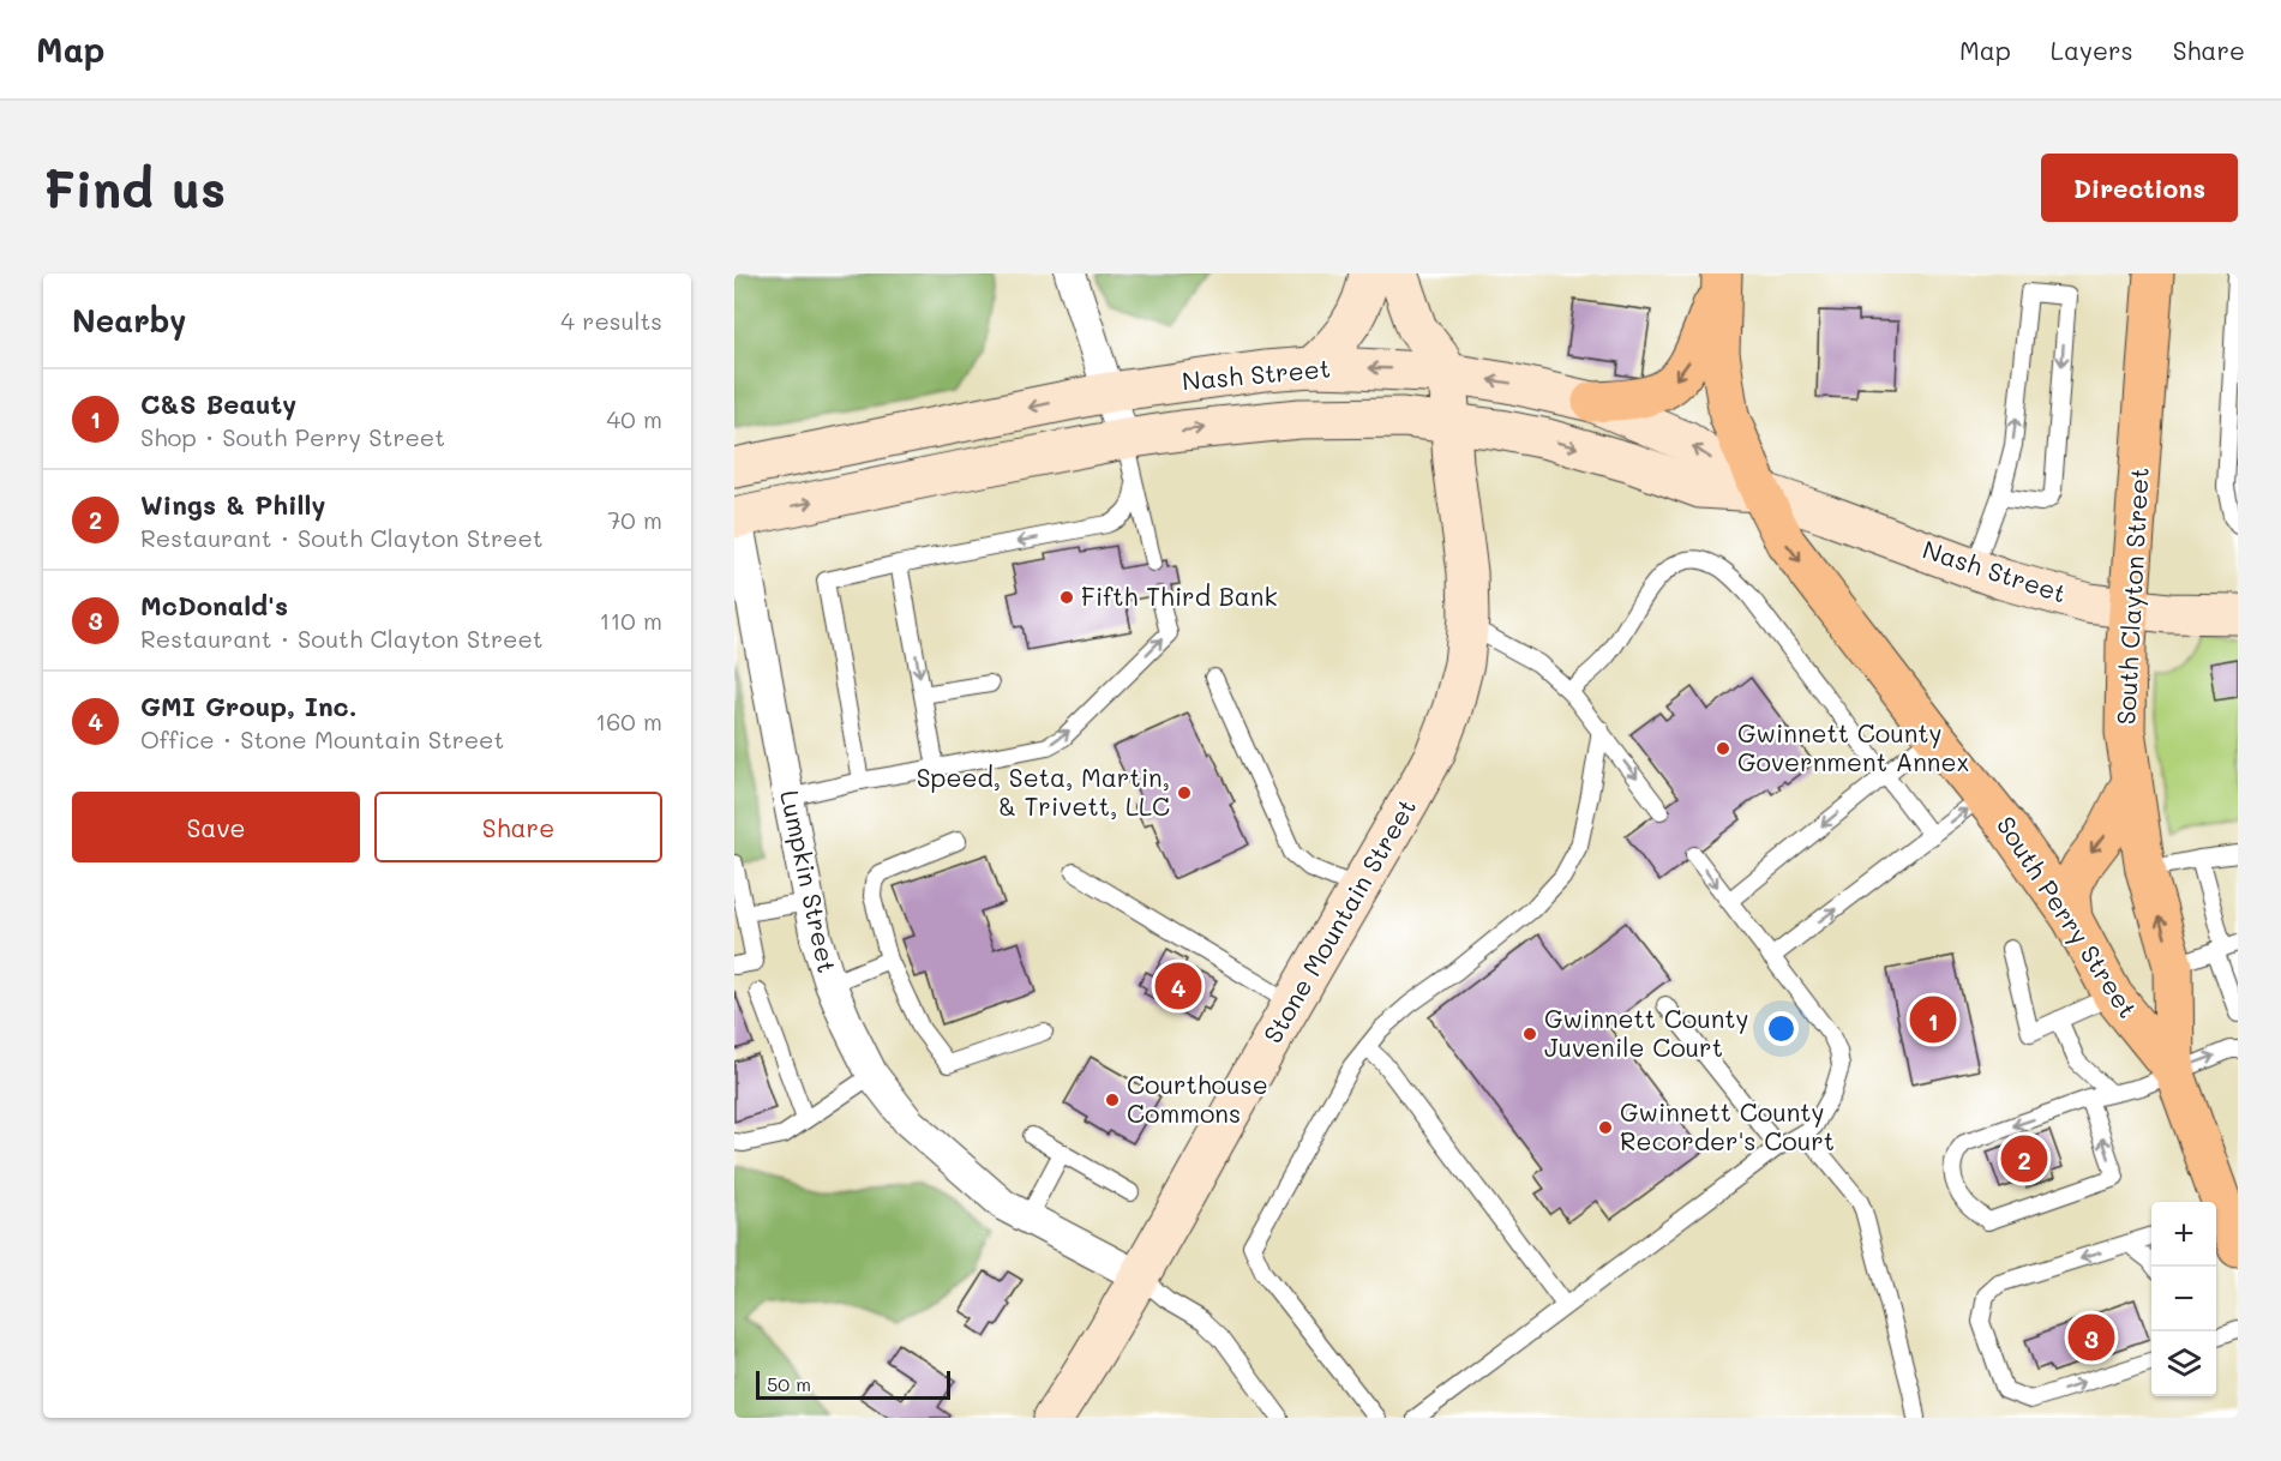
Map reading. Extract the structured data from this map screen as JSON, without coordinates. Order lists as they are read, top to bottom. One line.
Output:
{"streets":{"main road":["South Clayton Street","South Perry Street"],"street":["Nash Street","Lumpkin Street","Stone Mountain Street"]},"crossings":[["Nash Street","South Clayton Street"],["Nash Street","Lumpkin Street"],["Nash Street","South Perry Street"],["Nash Street","Stone Mountain Street"],["South Clayton Street","South Perry Street"],["Lumpkin Street","Stone Mountain Street"]],"places":["Fifth Third Bank","Gwinnett County Government Annex","Speed, Seta, Martin, & Trivett, LLC","Gwinnett County Juvenile Court","Courthouse Commons","Gwinnett County Recorder's Court"],"scale_bar":"50 m","page":{"header":"Map","nav":["Map","Layers","Share"],"buttons":["Directions",["Save","Share"]],"title":"Find us","heading":["Nearby","4 results"],"list":[{"mark":"1","name":"C&S Beauty","note":"Shop · South Perry Street","value":"40 m"},{"mark":"2","name":"Wings & Philly","note":"Restaurant · South Clayton Street","value":"70 m"},{"mark":"3","name":"McDonald's","note":"Restaurant · South Clayton Street","value":"110 m"},{"mark":"4","name":"GMI Group, Inc.","note":"Office · Stone Mountain Street","value":"160 m"}],"pins":["4","1","2","3"],"map_buttons":["+","−"],"scale":"50 m"}}
